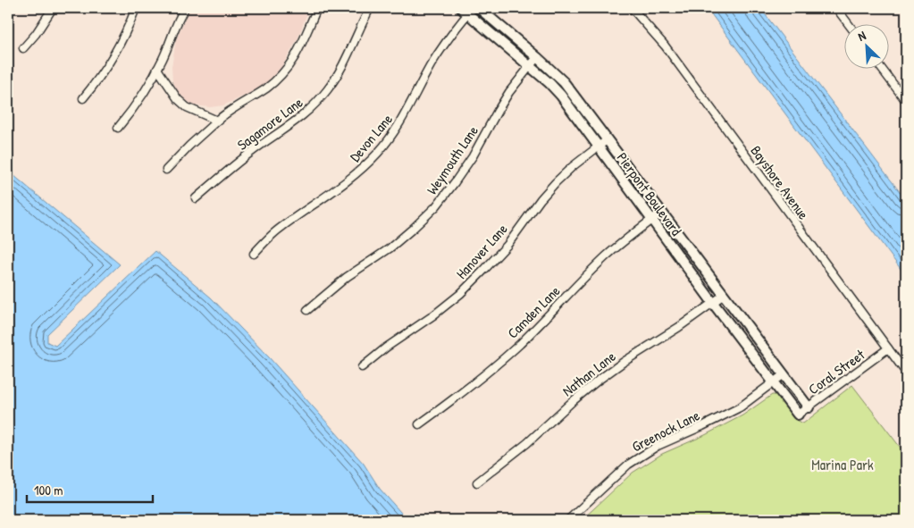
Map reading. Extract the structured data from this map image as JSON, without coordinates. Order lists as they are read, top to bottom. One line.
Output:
{"streets":{"street":["Sagamore Lane","Devon Lane","Weymouth Lane","Bayshore Avenue","Pierpont Boulevard","Hanover Lane","Camden Lane","Coral Street","Nathan Lane","Greenock Lane"]},"crossings":[["Devon Lane","Pierpont Boulevard"],["Weymouth Lane","Pierpont Boulevard"],["Bayshore Avenue","Coral Street"],["Pierpont Boulevard","Hanover Lane"],["Pierpont Boulevard","Camden Lane"],["Pierpont Boulevard","Coral Street"],["Pierpont Boulevard","Nathan Lane"],["Pierpont Boulevard","Greenock Lane"]],"parks":["Marina Park"],"scale_bar":"100 m","north":"top left"}
